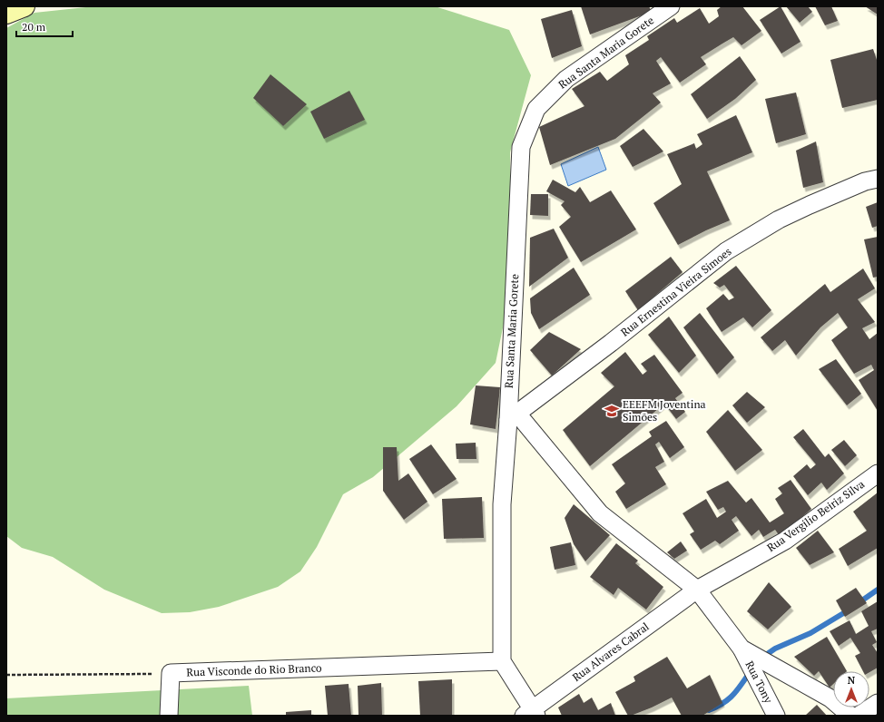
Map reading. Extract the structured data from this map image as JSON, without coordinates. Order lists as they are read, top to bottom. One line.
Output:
{"streets":{"street":["Rua Santa Maria Gorete","Rua Ernestina Vieira Simoes","Rua Vergilio Beiriz Silva","Rua Alvares Cabral","Rua Visconde do Rio Branco","Rua Tony"]},"crossings":[["Rua Santa Maria Gorete","Rua Ernestina Vieira Simoes"],["Rua Santa Maria Gorete","Rua Visconde do Rio Branco"],["Rua Vergilio Beiriz Silva","Rua Alvares Cabral"]],"places":{"school or university":["EEEFM Joventina Simões"]},"scale_bar":"20 m","north":"top"}
